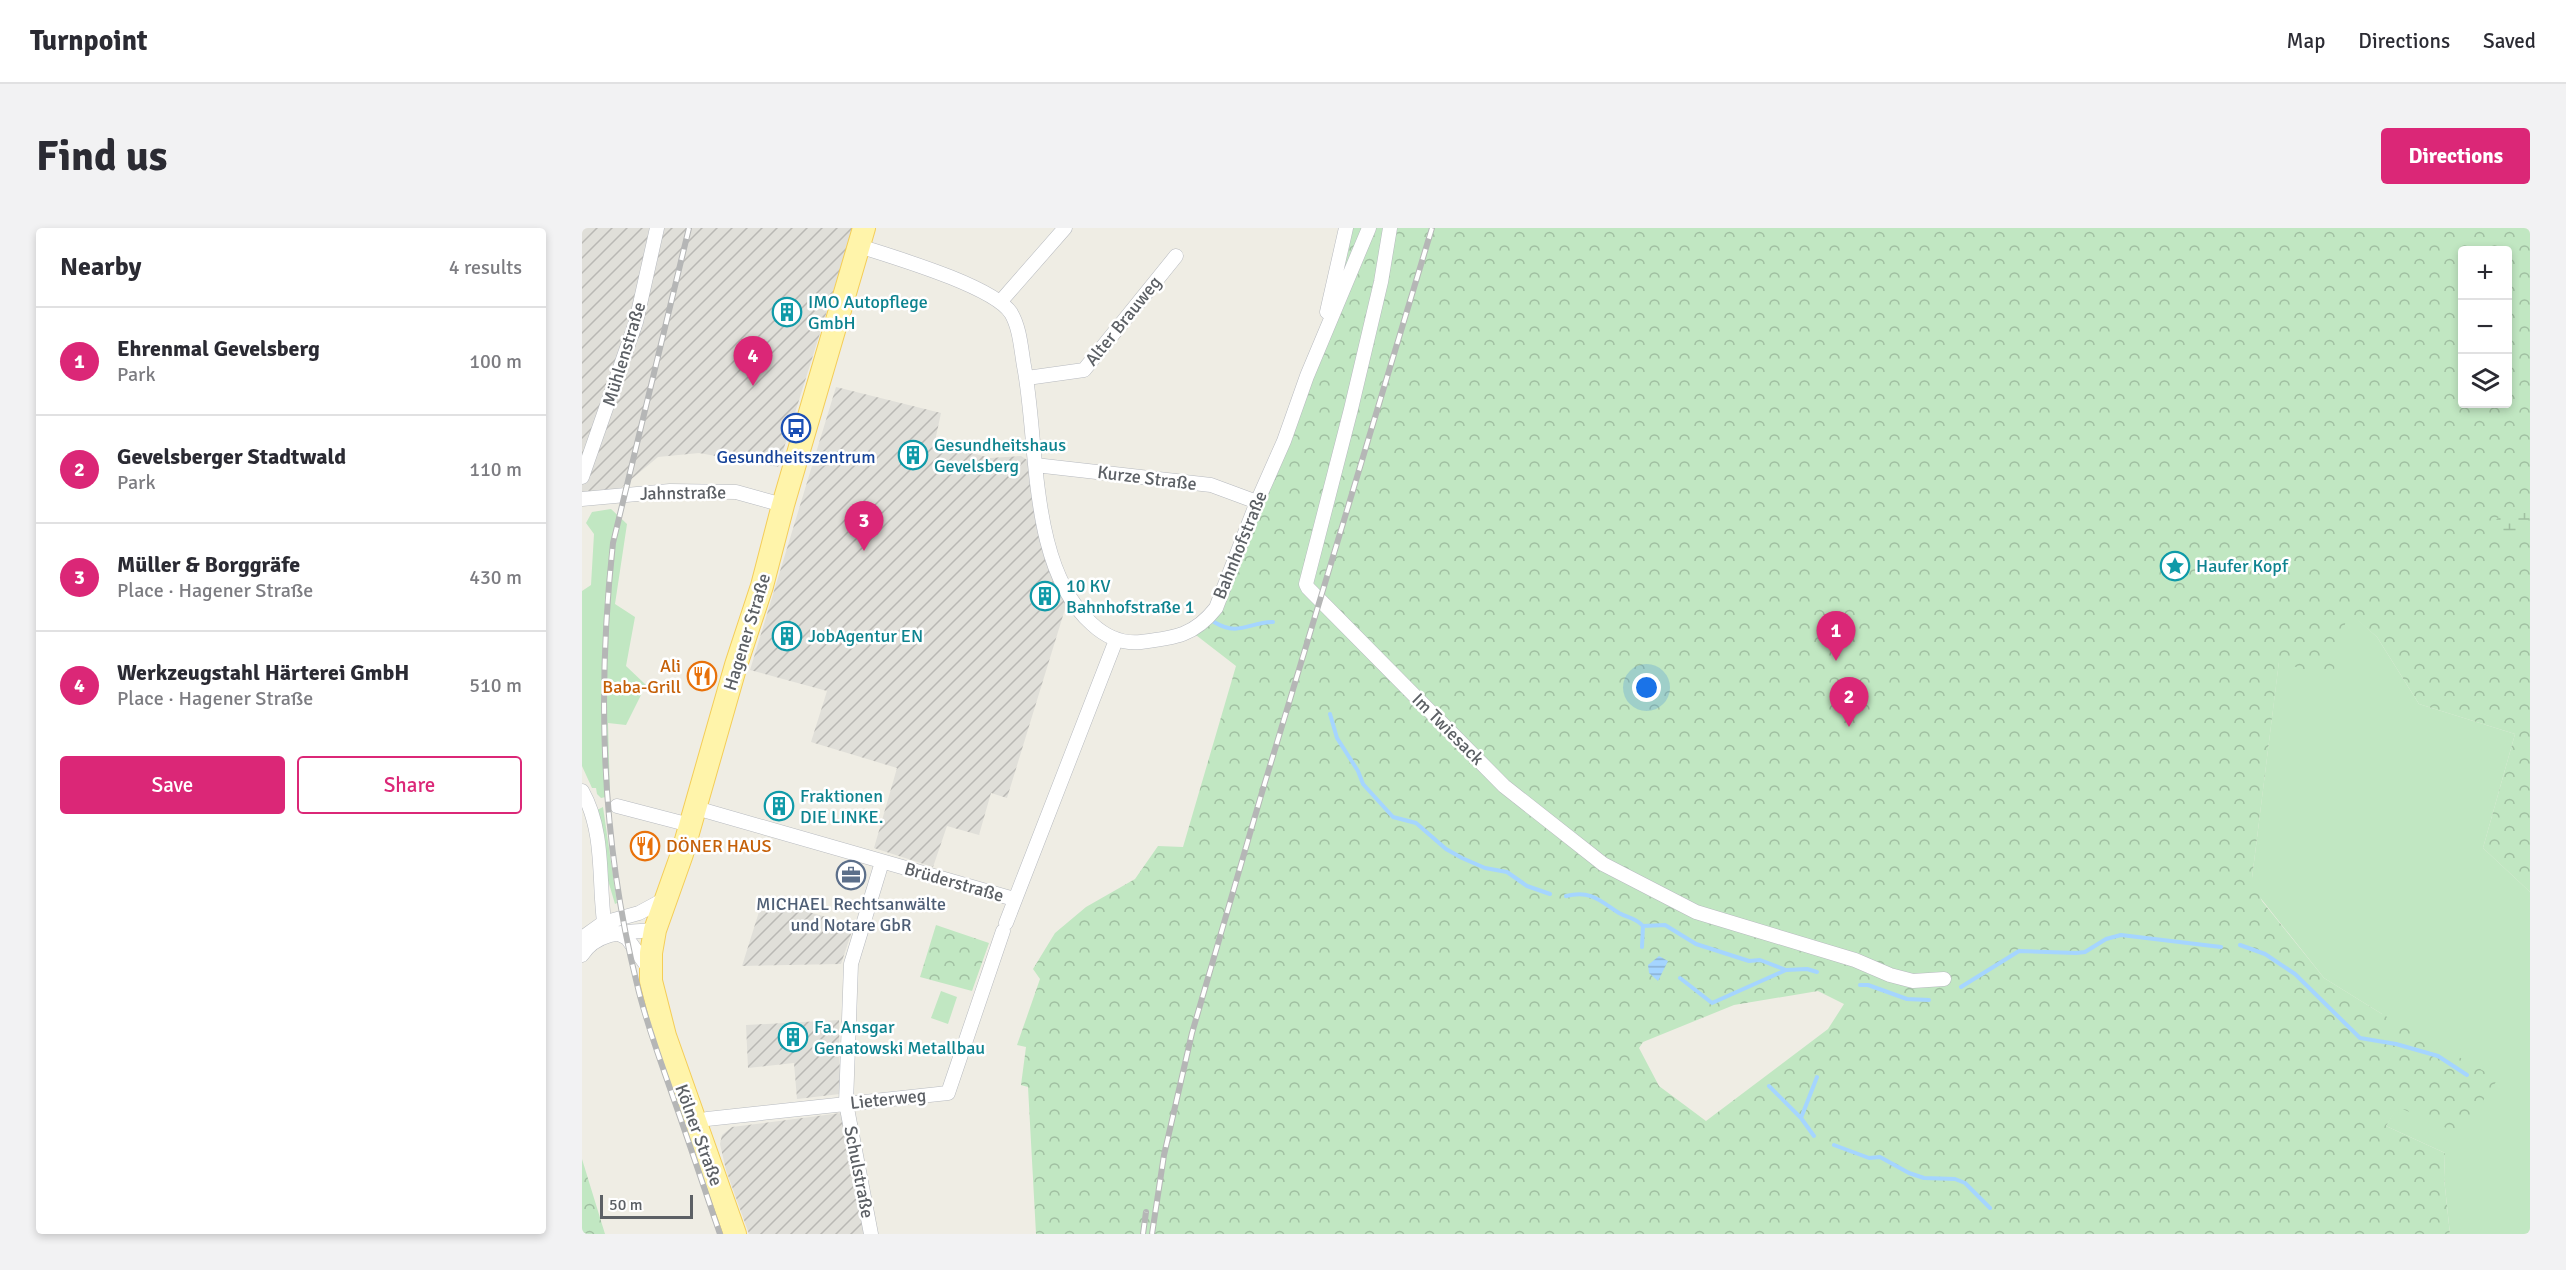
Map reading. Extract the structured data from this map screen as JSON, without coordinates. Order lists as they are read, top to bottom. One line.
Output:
{"streets":{"main road":["Hagener Straße","Kölner Straße"],"street":["Alter Brauweg","Mühlenstraße","Kurze Straße","Jahnstraße","Bahnhofstraße","Im Twiesack","Brüderstraße","Lieterweg","Schulstraße"]},"crossings":[["Kurze Straße","Bahnhofstraße"],["Jahnstraße","Hagener Straße"],["Bahnhofstraße","Brüderstraße"],["Hagener Straße","Brüderstraße"],["Hagener Straße","Kölner Straße"],["Brüderstraße","Lieterweg"],["Brüderstraße","Schulstraße"],["Lieterweg","Kölner Straße"],["Lieterweg","Schulstraße"]],"places":{"building":["IMO Autopflege GmbH","Gesundheitshaus Gevelsberg","10 KV Bahnhofstraße 1","JobAgentur EN","Fraktionen DIE LINKE.","Fa. Ansgar Genatowski Metallbau"],"bus stop":["Gesundheitszentrum"],"place":["Haufer Kopf"],"restaurant":["Ali Baba-Grill","DÖNER HAUS"],"office":["MICHAEL Rechtsanwälte und Notare GbR"]},"scale_bar":"50 m","page":{"header":"Turnpoint","nav":["Map","Directions","Saved"],"buttons":["Directions",["Save","Share"]],"title":"Find us","heading":["Nearby","4 results"],"map_buttons":["+","−"],"list":[{"mark":"1","name":"Ehrenmal Gevelsberg","note":"Park","value":"100 m"},{"mark":"2","name":"Gevelsberger Stadtwald","note":"Park","value":"110 m"},{"mark":"3","name":"Müller & Borggräfe","note":"Place · Hagener Straße","value":"430 m"},{"mark":"4","name":"Werkzeugstahl Härterei GmbH","note":"Place · Hagener Straße","value":"510 m"}],"pins":["4","3","1","2"],"scale":"50 m"}}
